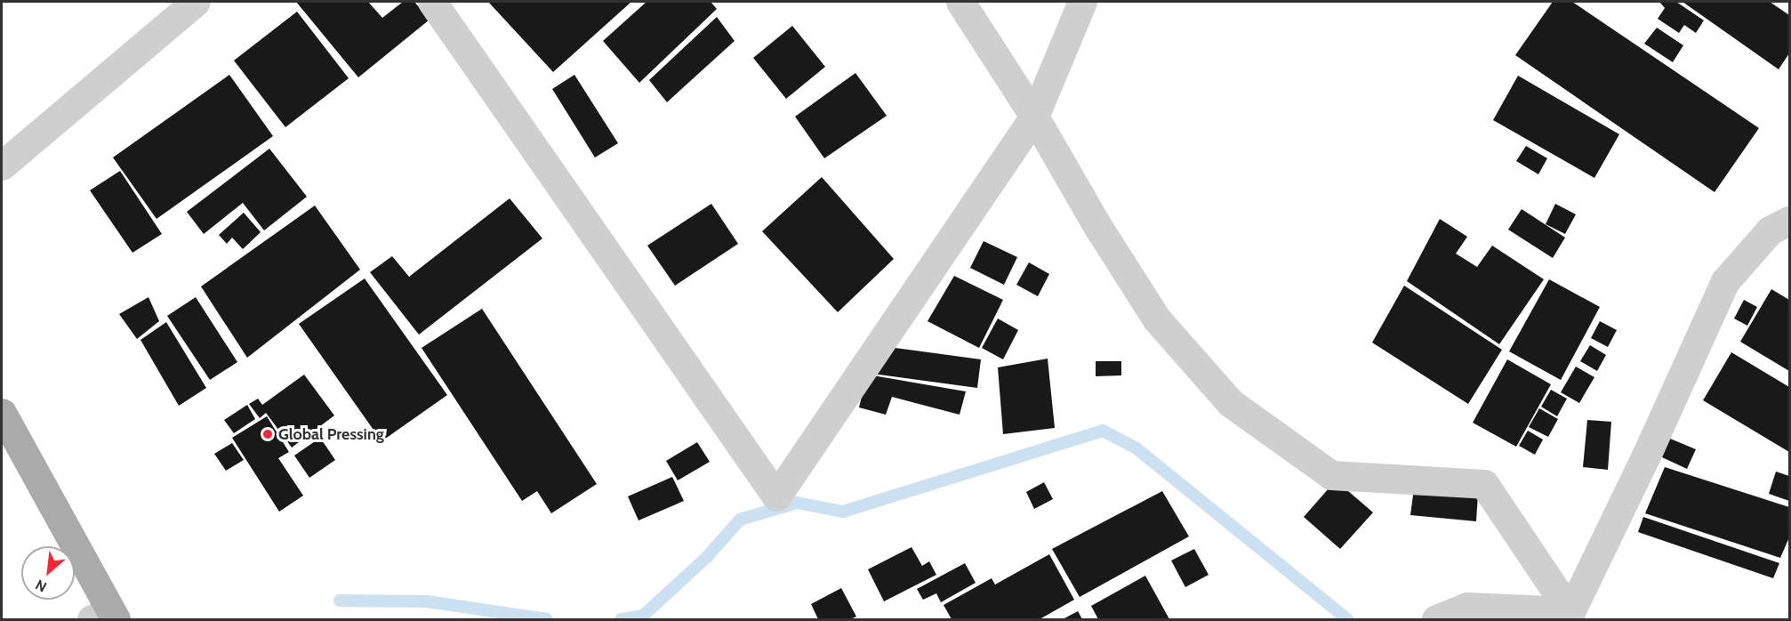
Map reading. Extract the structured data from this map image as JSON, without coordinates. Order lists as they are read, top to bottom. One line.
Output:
{"places":["Global Pressing"],"north":"bottom left"}
